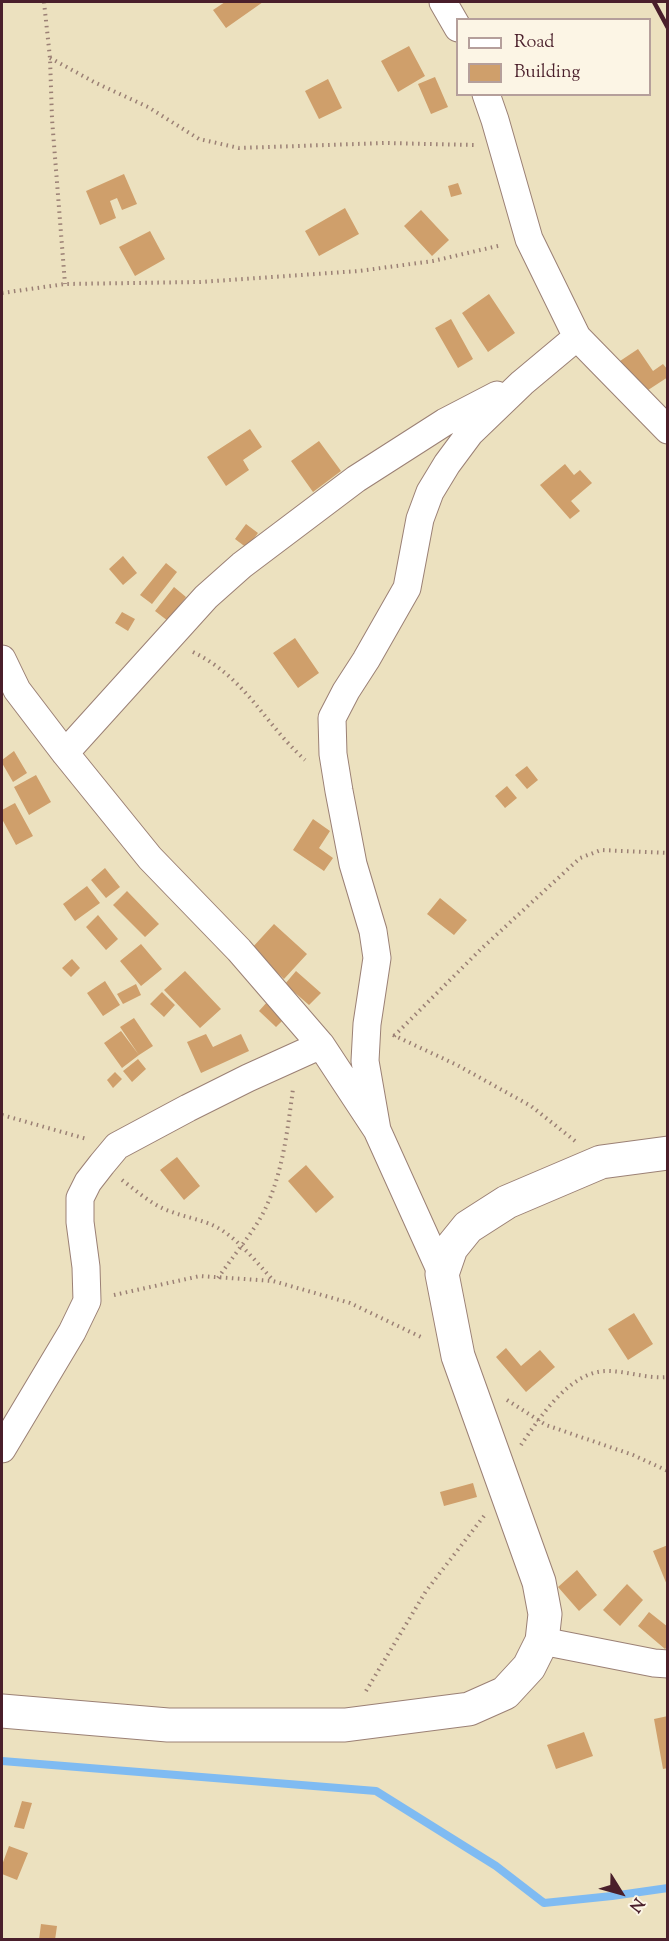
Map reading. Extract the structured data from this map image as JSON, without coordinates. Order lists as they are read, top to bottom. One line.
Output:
{"legend":["Road","Building"],"north":"bottom right"}
